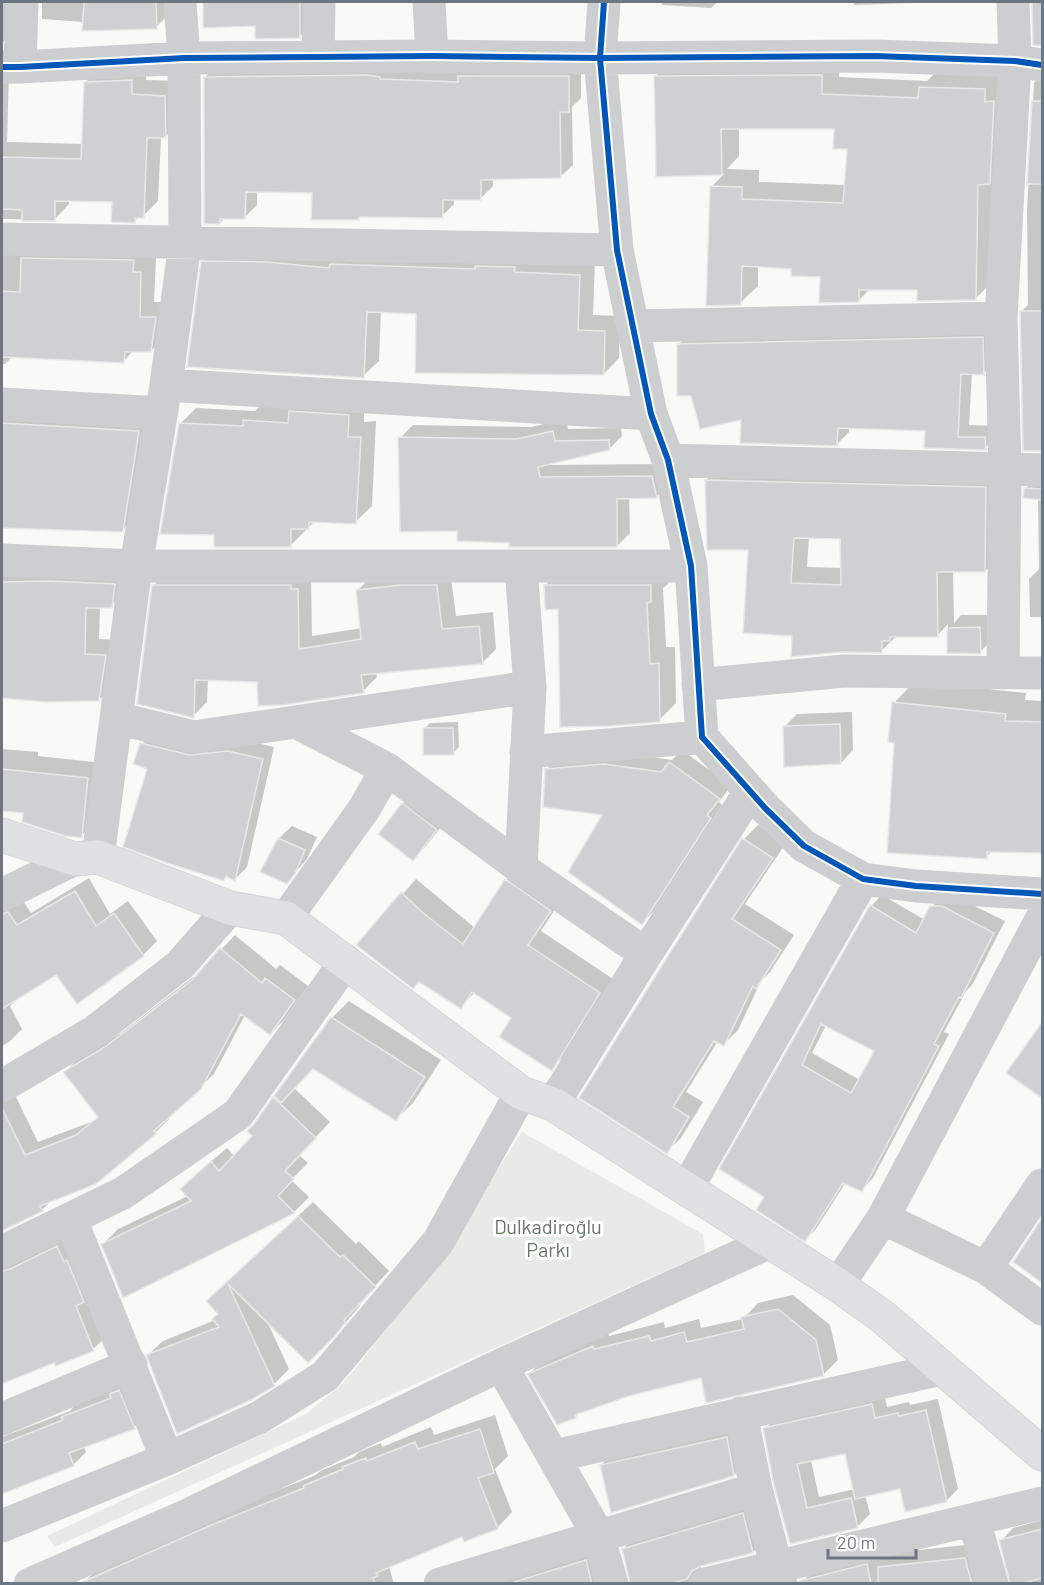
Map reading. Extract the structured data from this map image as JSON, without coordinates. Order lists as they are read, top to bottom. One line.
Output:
{"parks":["Dulkadiroğlu Parkı"],"scale_bar":"20 m"}
